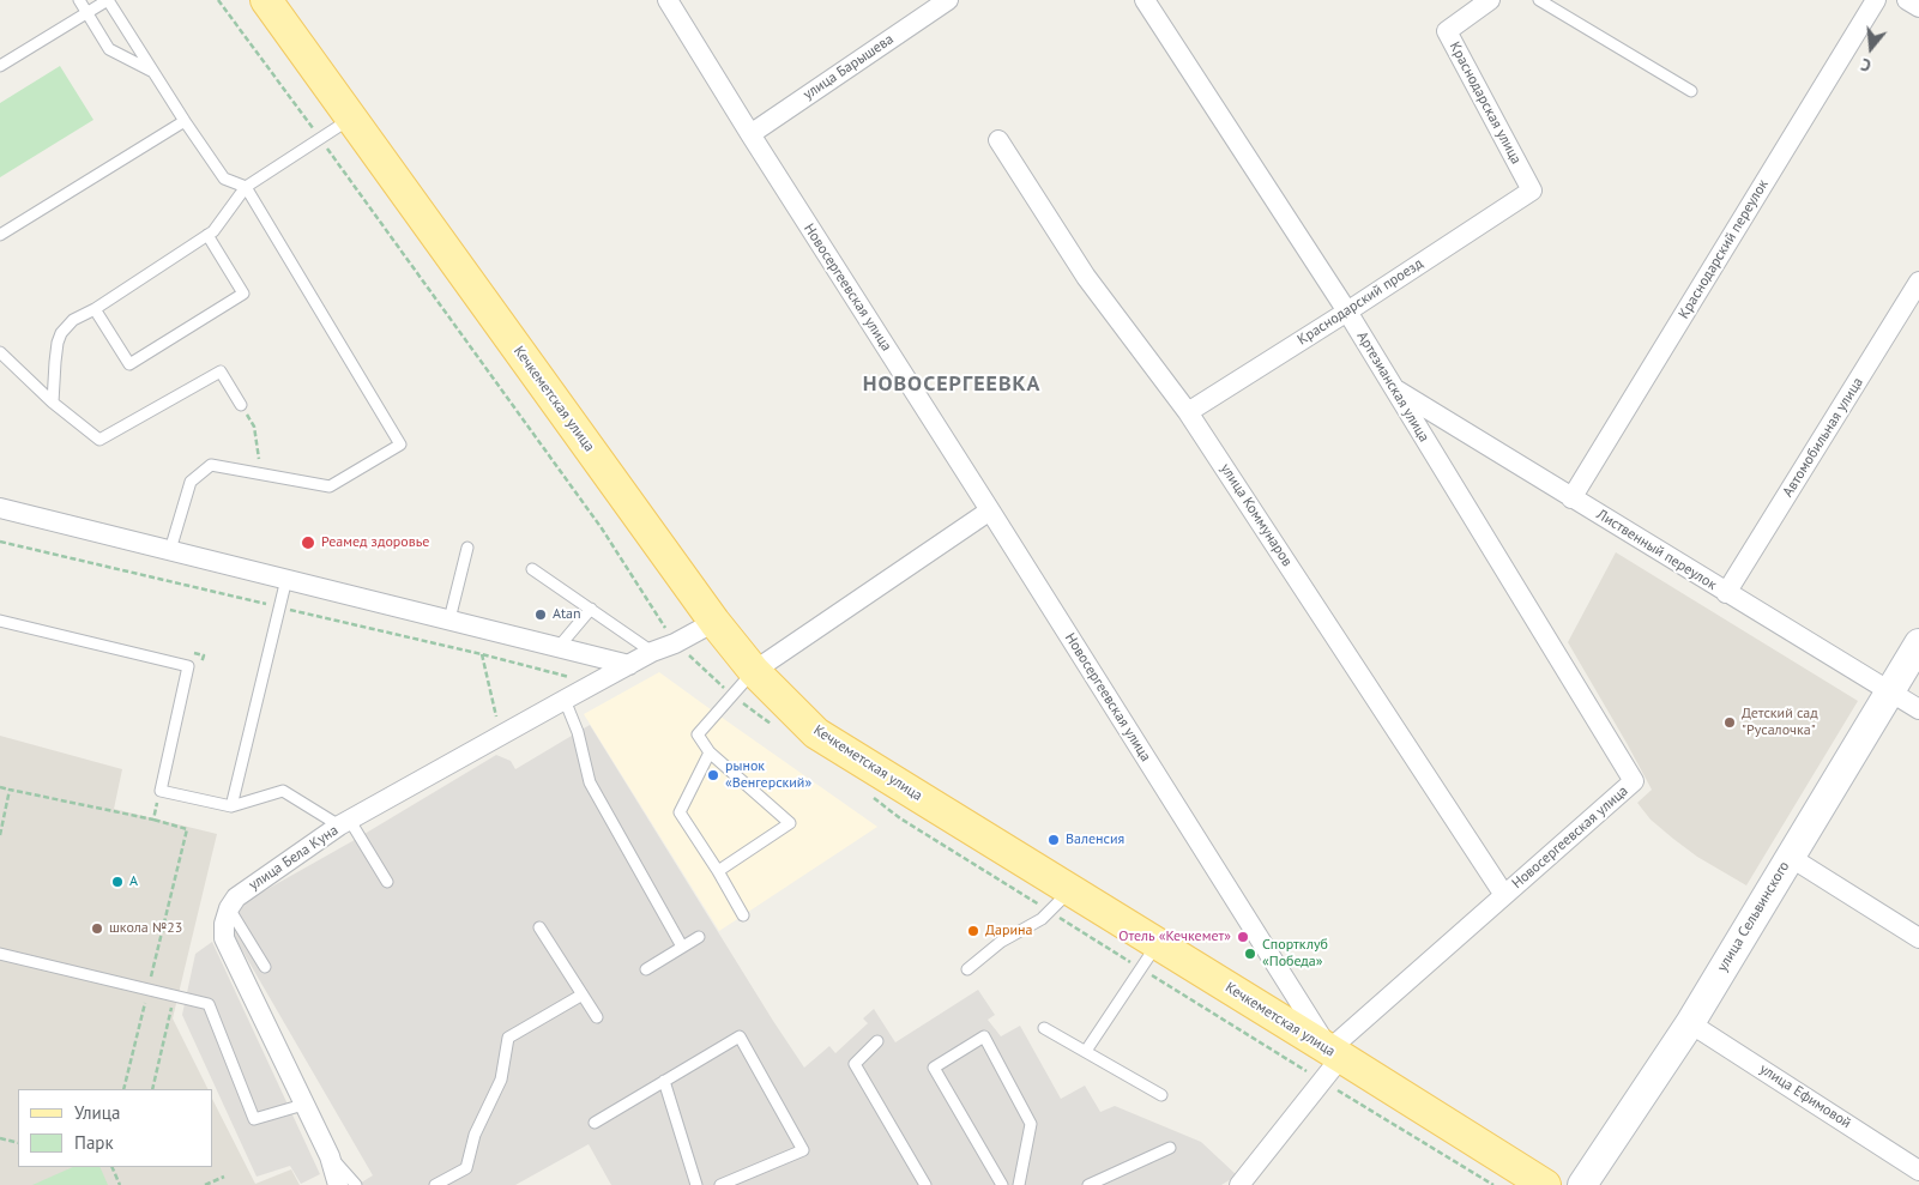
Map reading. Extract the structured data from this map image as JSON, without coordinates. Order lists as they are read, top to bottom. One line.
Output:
{"streets":{"main road":["Кечкеметская улица"],"street":["улица Барышева","Краснодарская улица","Краснодарский переулок","Новосергеевская улица","Краснодарский проезд","Артезианская улица","Автомобильная улица","улица Коммунаров","Лиственный переулок","улица Бела Куна","улица Сельвинского","улица Ефимовой"]},"crossings":[["улица Барышева","Новосергеевская улица"],["Краснодарская улица","Краснодарский проезд"],["Краснодарский переулок","Лиственный переулок"],["Новосергеевская улица","Артезианская улица"],["Новосергеевская улица","Кечкеметская улица"],["Новосергеевская улица","улица Коммунаров"],["Краснодарский проезд","Артезианская улица"],["Краснодарский проезд","улица Коммунаров"],["Артезианская улица","Лиственный переулок"],["Кечкеметская улица","улица Бела Куна"],["Автомобильная улица","Лиственный переулок"],["Лиственный переулок","улица Сельвинского"],["улица Сельвинского","улица Ефимовой"]],"districts":["НОВОСЕРГЕЕВКА"],"places":["Реамед здоровье","Аtan","Детский сад \"Русалочка\"","рынок «Венгерский»","Валенсия","А","школа №23","Дарина","Отель «Кечкемет»","Спортклуб «Победа»"],"legend":["Улица","Парк"],"north":"bottom"}
